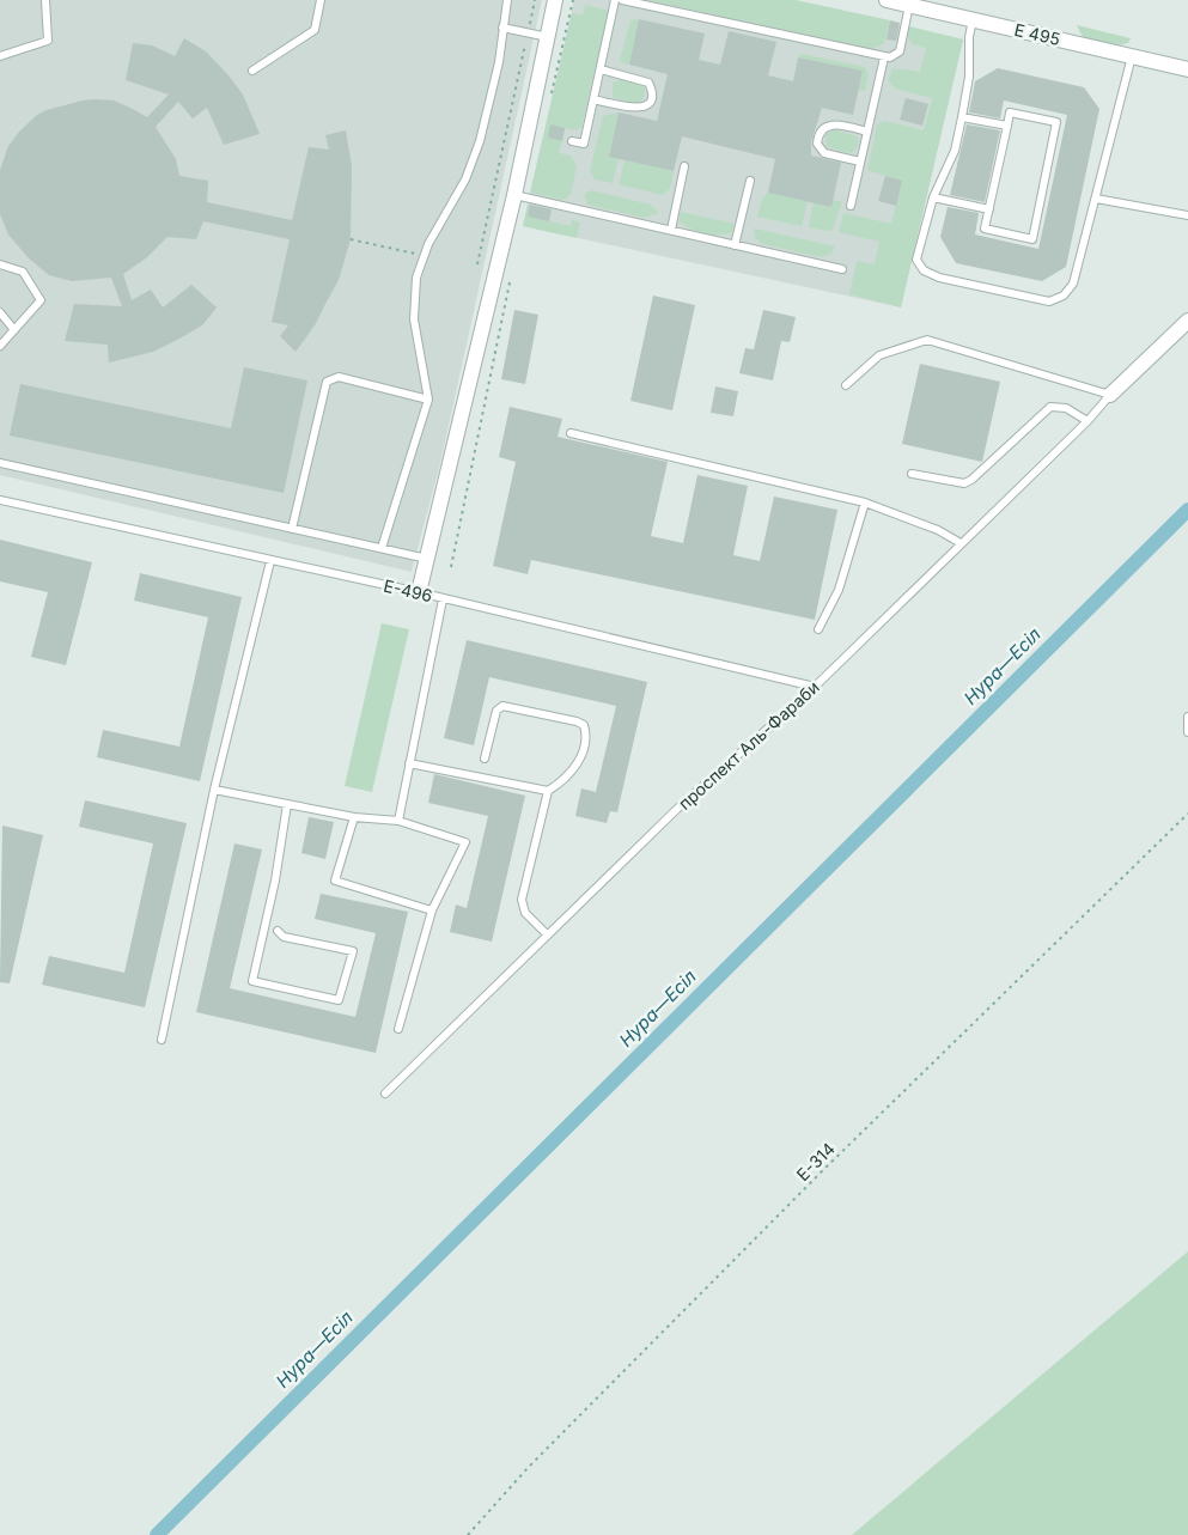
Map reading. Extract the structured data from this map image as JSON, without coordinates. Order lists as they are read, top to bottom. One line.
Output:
{"streets":{"street":["E 495"],"lane":["E-496","проспект Аль-Фараби"],"path":["E-314"]},"crossings":[["E-496","проспект Аль-Фараби"]],"water":["Нура—Есіл"]}
